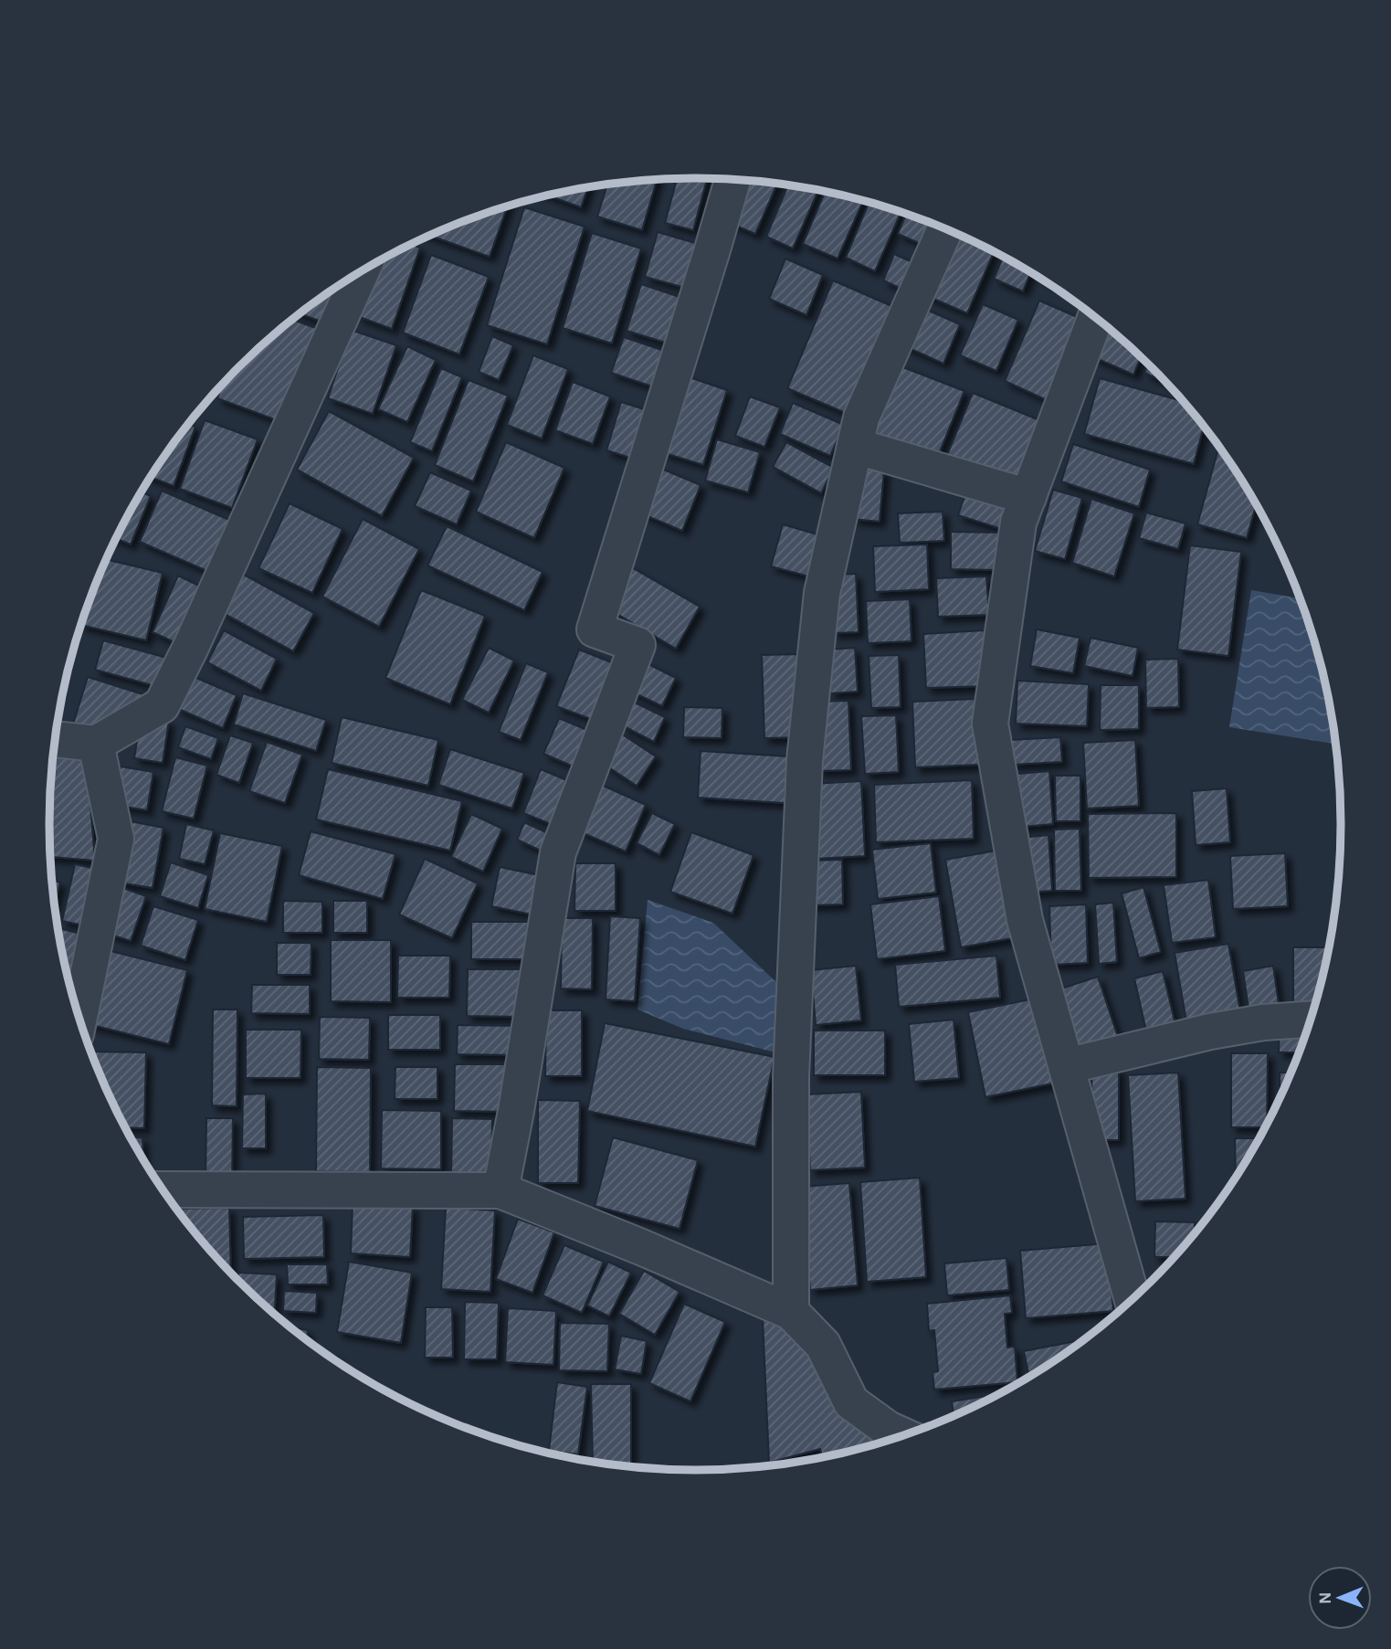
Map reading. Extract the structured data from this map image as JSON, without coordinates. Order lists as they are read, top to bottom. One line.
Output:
{"north":"left"}
